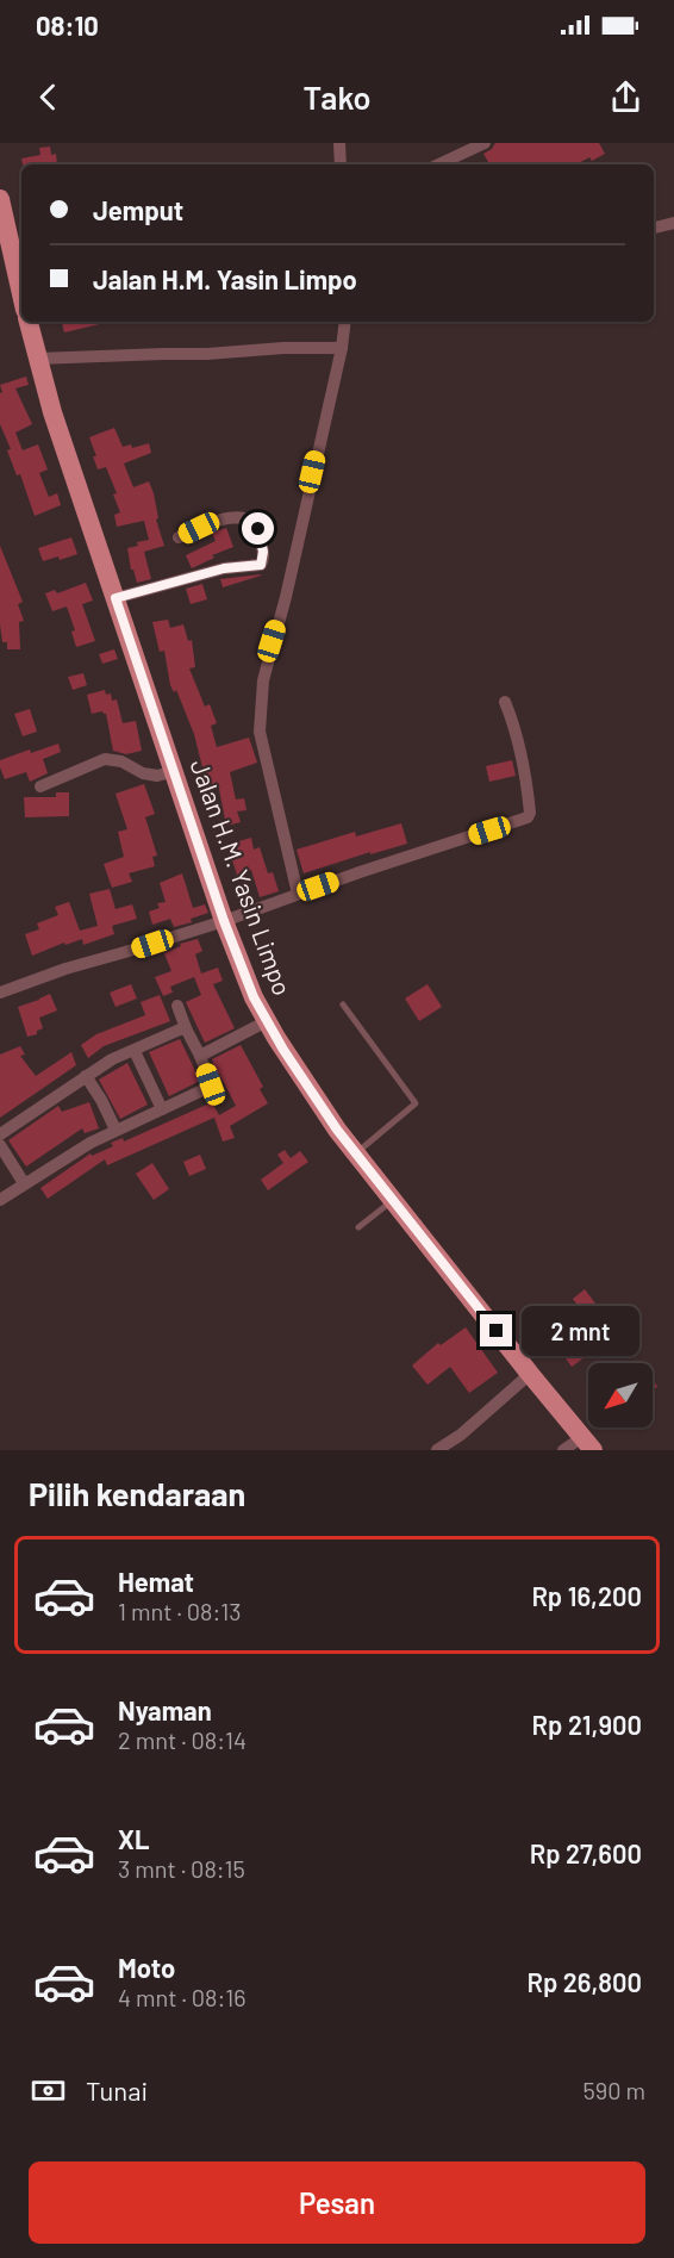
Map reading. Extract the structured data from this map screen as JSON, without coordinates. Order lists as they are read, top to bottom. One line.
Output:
{"streets":{"main road":["Jalan H.M. Yasin Limpo"]},"north":"bottom left","page":{"status":"08:10","header":"Tako","banner":["Jemput","Jalan H.M. Yasin Limpo"],"bubble":"2 mnt","heading":"Pilih kendaraan","list":[{"name":"Hemat","note":"1 mnt · 08:13","value":"Rp 16,200"},{"name":"Nyaman","note":"2 mnt · 08:14","value":"Rp 21,900"},{"name":"XL","note":"3 mnt · 08:15","value":"Rp 27,600"},{"name":"Moto","note":"4 mnt · 08:16","value":"Rp 26,800"}],"pay":["Tunai","590 m"],"buttons":"Pesan"}}
